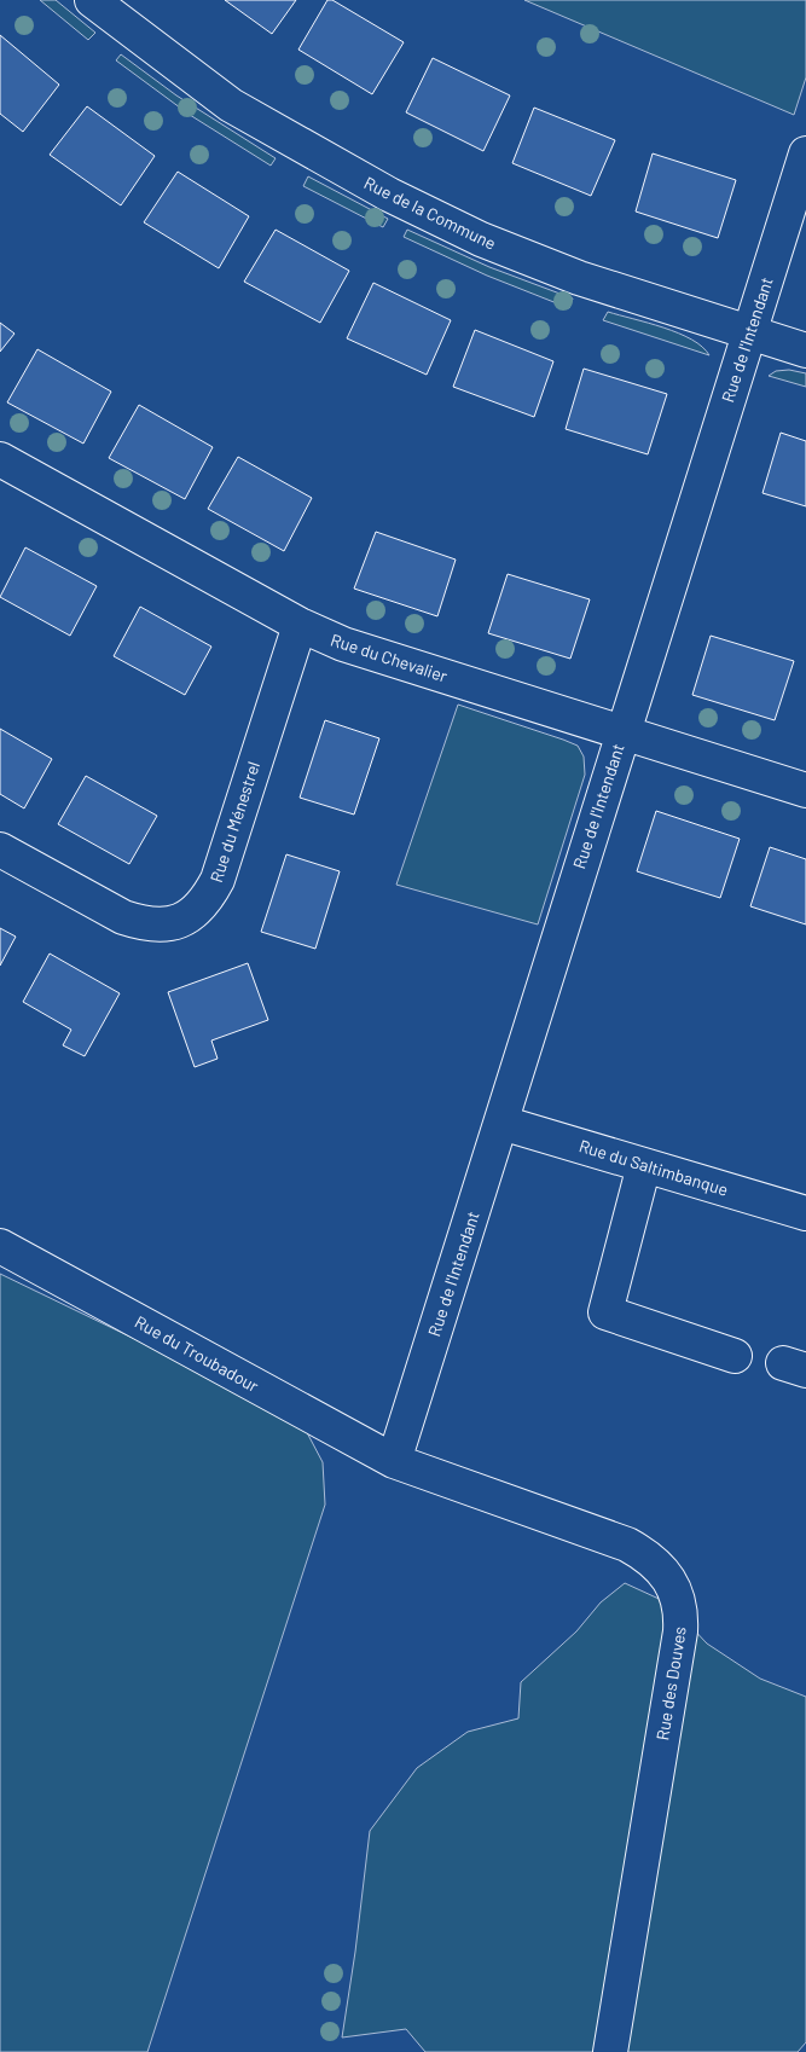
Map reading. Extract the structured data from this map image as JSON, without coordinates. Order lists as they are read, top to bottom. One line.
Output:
{"streets":{"street":["Rue de la Commune","Rue de l'Intendant","Rue du Chevalier","Rue du Ménestrel","Rue du Saltimbanque","Rue du Troubadour","Rue des Douves"]},"crossings":[["Rue de la Commune","Rue de l'Intendant"],["Rue de l'Intendant","Rue du Chevalier"],["Rue de l'Intendant","Rue du Saltimbanque"],["Rue de l'Intendant","Rue du Troubadour"],["Rue de l'Intendant","Rue des Douves"],["Rue du Chevalier","Rue du Ménestrel"],["Rue du Troubadour","Rue des Douves"]]}
